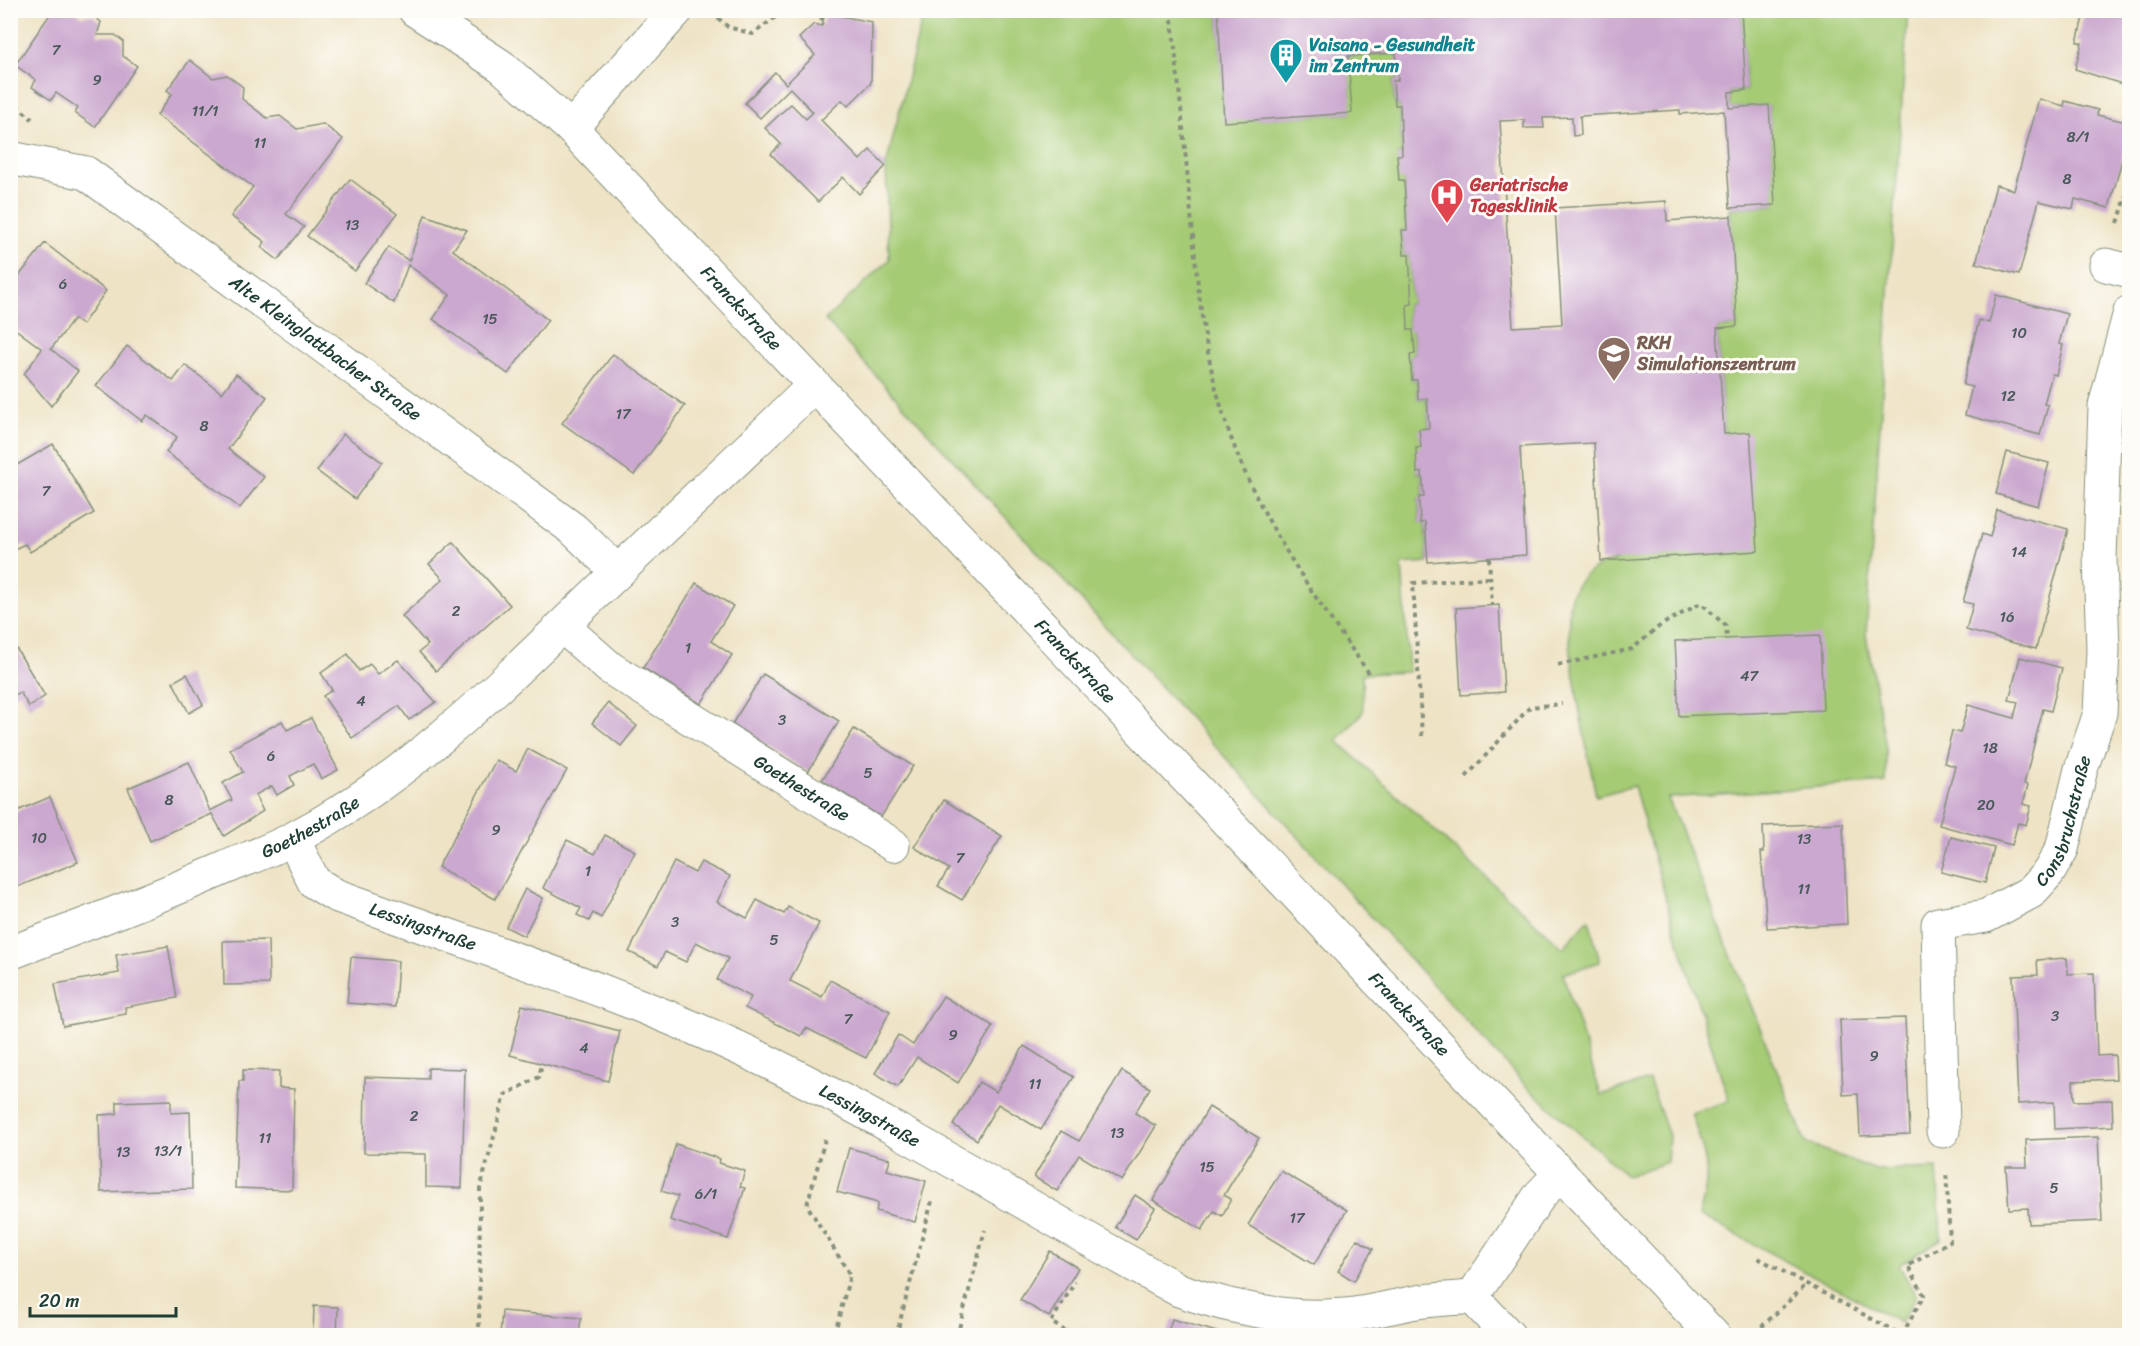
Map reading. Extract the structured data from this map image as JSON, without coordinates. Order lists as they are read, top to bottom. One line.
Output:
{"streets":{"street":["Franckstraße","Alte Kleinglattbacher Straße","Goethestraße","Consbruchstraße","Lessingstraße"]},"crossings":[["Franckstraße","Goethestraße"],["Alte Kleinglattbacher Straße","Goethestraße"],["Goethestraße","Lessingstraße"]],"places":{"building":["Vaisana - Gesundheit im Zentrum"],"hospital":["Geriatrische Tagesklinik"],"school or university":["RKH Simulationszentrum"]},"house_numbers":["7","9","11/1","8/1","11","8","13","6","15","10","12","17","8","7","14","2","16","1","47","4","3","18","6","5","8","20","9","10","13","7","1","11","3","5","3","7","9","4","9","11","2","13","11","13/1","13","15","5","6/1","17"],"scale_bar":"20 m"}
